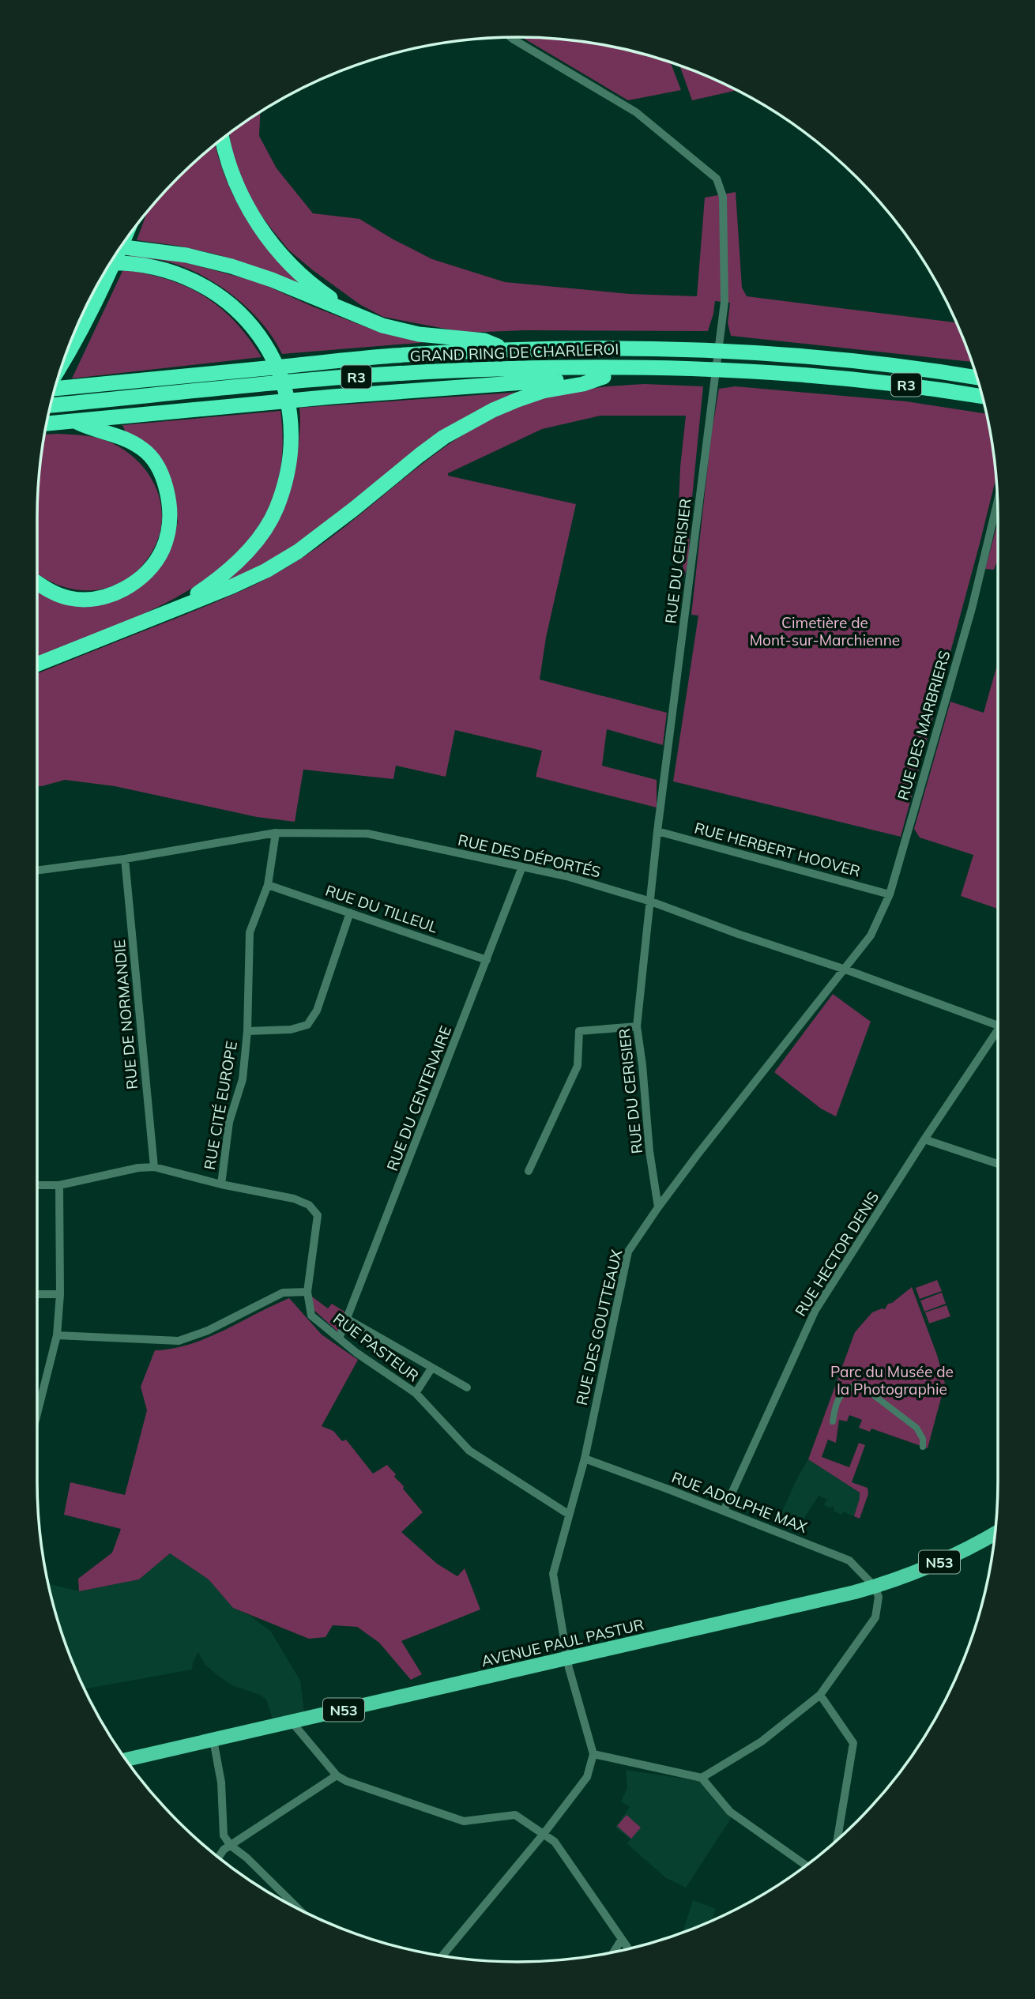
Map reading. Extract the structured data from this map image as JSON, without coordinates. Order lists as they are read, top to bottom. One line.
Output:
{"streets":{"highway":["GRAND RING DE CHARLEROI","R3"],"main road":["N53","AVENUE PAUL PASTUR"],"street":["RUE DU CERISIER","RUE DES MARBRIERS","RUE HERBERT HOOVER","RUE DES DÉPORTÉS","RUE DU TILLEUL","RUE DE NORMANDIE","RUE DU CENTENAIRE","RUE CITÉ EUROPE","RUE HECTOR DENIS","RUE DES GOUTTEAUX","RUE PASTEUR","RUE ADOLPHE MAX"]},"crossings":[["RUE DU CERISIER","RUE HERBERT HOOVER"],["RUE DU CERISIER","RUE DES DÉPORTÉS"],["RUE DU CERISIER","RUE DES GOUTTEAUX"],["RUE DES MARBRIERS","RUE HERBERT HOOVER"],["RUE DES MARBRIERS","RUE DES DÉPORTÉS"],["RUE DES MARBRIERS","RUE DES GOUTTEAUX"],["RUE DES DÉPORTÉS","RUE DE NORMANDIE"],["RUE DES DÉPORTÉS","RUE DU CENTENAIRE"],["RUE DES DÉPORTÉS","RUE CITÉ EUROPE"],["RUE DES DÉPORTÉS","RUE DES GOUTTEAUX"],["RUE DU TILLEUL","RUE DU CENTENAIRE"],["RUE DU TILLEUL","RUE CITÉ EUROPE"],["RUE DU CENTENAIRE","RUE PASTEUR"],["RUE HECTOR DENIS","RUE ADOLPHE MAX"],["RUE DES GOUTTEAUX","RUE PASTEUR"],["RUE DES GOUTTEAUX","RUE ADOLPHE MAX"],["RUE DES GOUTTEAUX","AVENUE PAUL PASTUR"],["RUE ADOLPHE MAX","AVENUE PAUL PASTUR"]],"parks":["Cimetière de Mont-sur-Marchienne","Parc du Musée de la Photographie"]}
